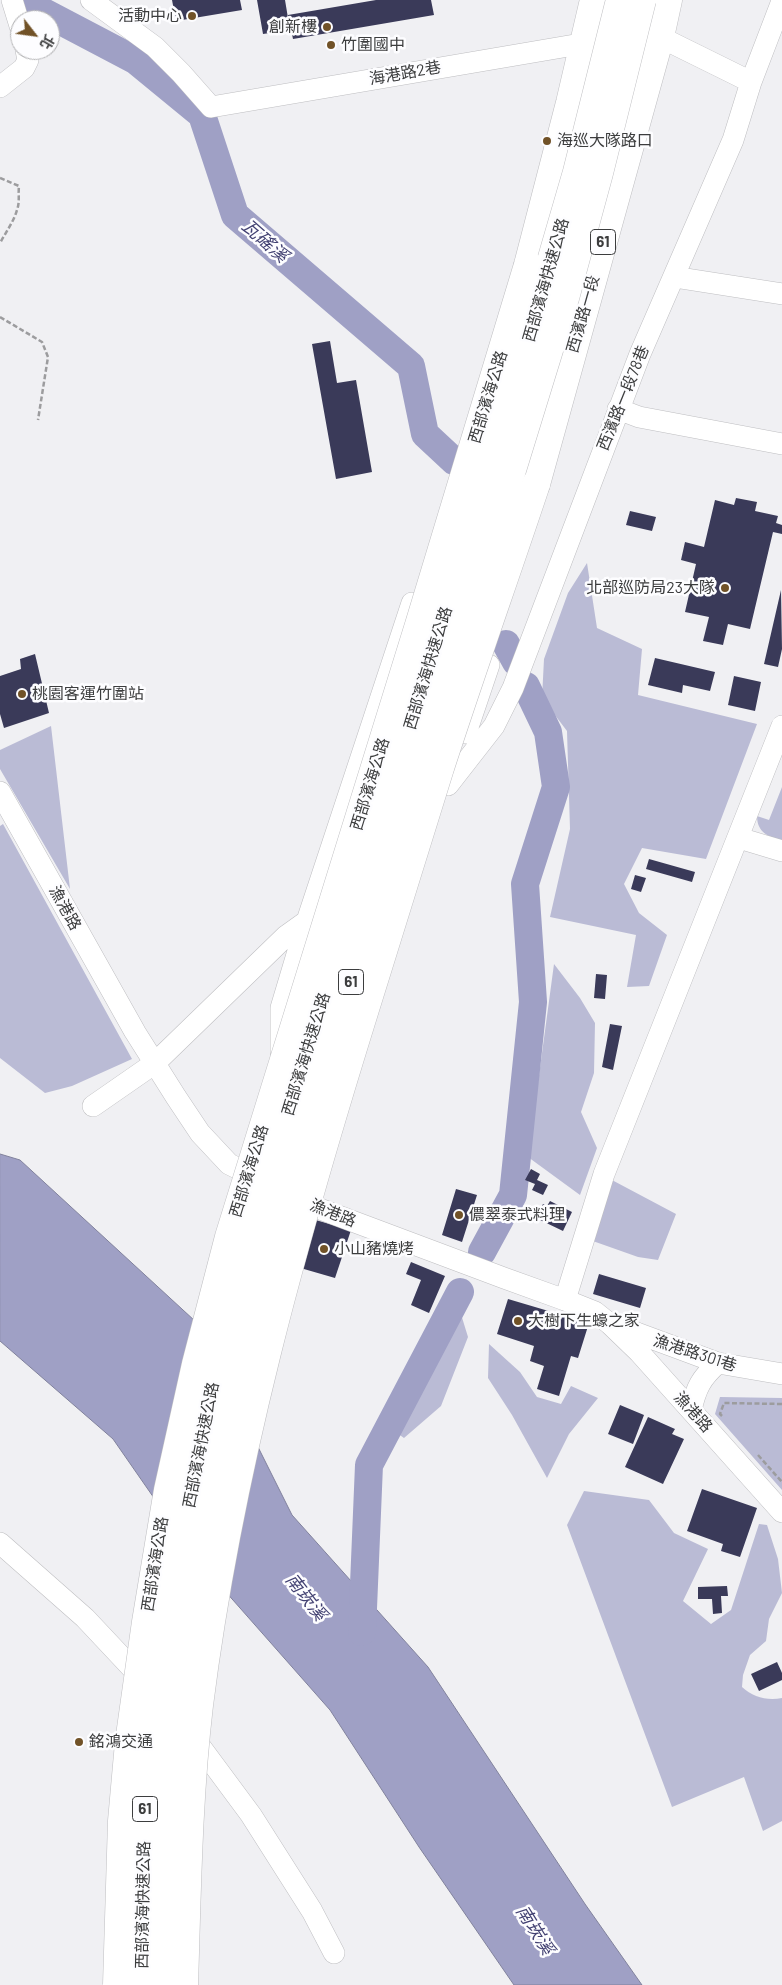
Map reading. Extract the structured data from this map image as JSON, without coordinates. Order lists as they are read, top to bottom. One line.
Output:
{"streets":{"main road":["61","西部濱海快速公路","西濱路一段","西部濱海公路"],"street":["海港路2巷","西濱路一段78巷","漁港路","漁港路301巷"]},"crossings":[["海港路2巷","61"],["海港路2巷","西濱路一段"],["61","西濱路一段"],["61","西部濱海公路"],["漁港路","漁港路301巷"]],"water":["瓦磘溪","南崁溪"],"places":["活動中心","創新樓","竹圍國中","海巡大隊路口","北部巡防局23大隊","桃園客運竹圍站","儂翠泰式料理","小山豬燒烤","大樹下生蠔之家","銘鴻交通"],"north":"bottom right"}
